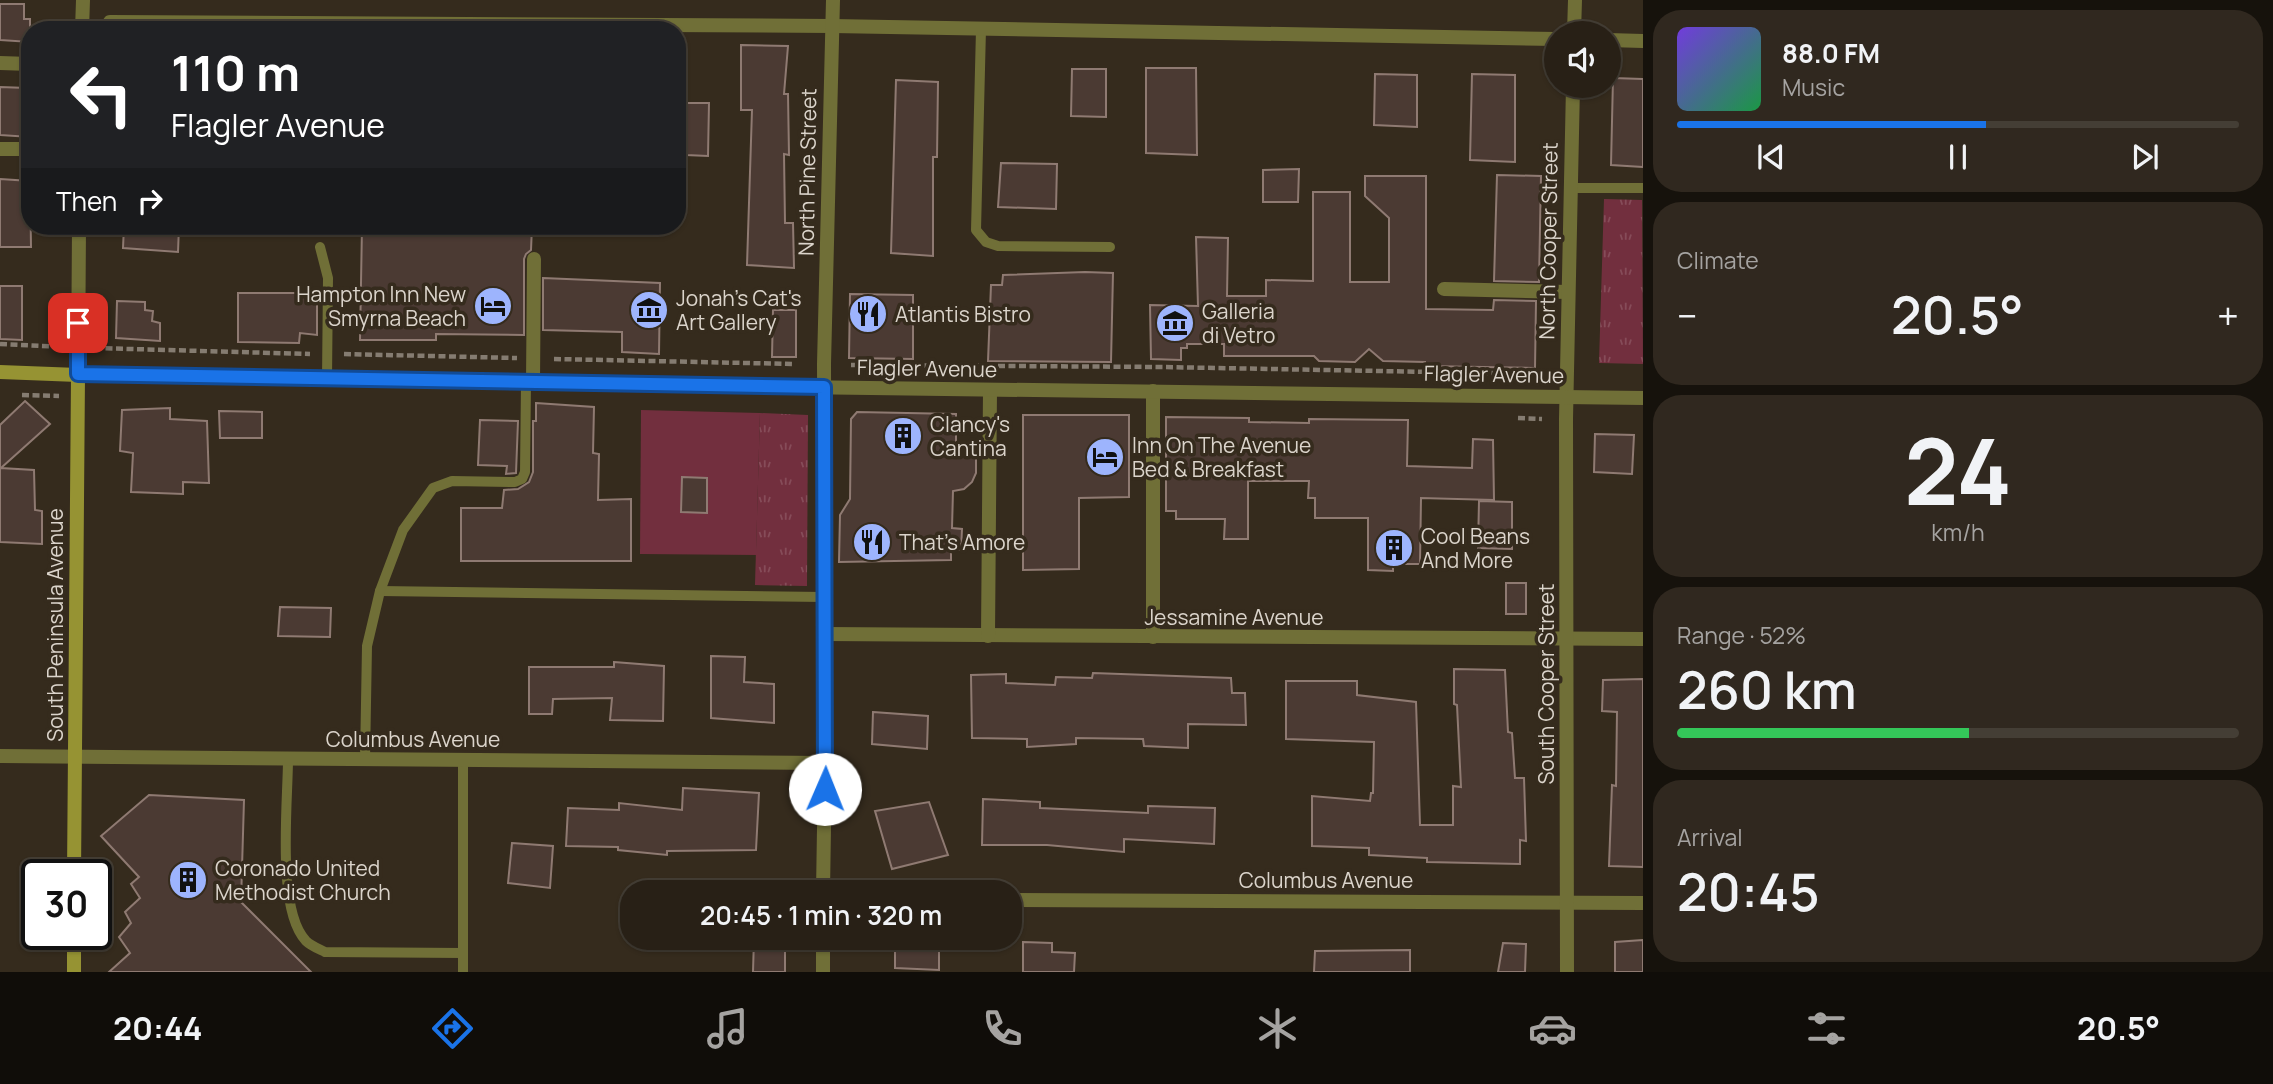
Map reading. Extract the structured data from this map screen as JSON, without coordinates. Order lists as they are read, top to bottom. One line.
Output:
{"streets":{"main road":["Flagler Avenue","South Peninsula Avenue"],"street":["North Pine Street","North Cooper Street","Jessamine Avenue","South Cooper Street","Columbus Avenue"]},"crossings":[["North Pine Street","Flagler Avenue"],["North Pine Street","Jessamine Avenue"],["North Pine Street","Columbus Avenue"],["North Cooper Street","Flagler Avenue"],["North Cooper Street","South Cooper Street"],["Flagler Avenue","South Peninsula Avenue"],["Flagler Avenue","South Cooper Street"],["Jessamine Avenue","South Cooper Street"],["South Peninsula Avenue","Columbus Avenue"],["South Cooper Street","Columbus Avenue"]],"places":{"hotel":["Hampton Inn New Smyrna Beach","Inn On The Avenue Bed & Breakfast"],"museum":["Jonah's Cat's Art Gallery","Galleria di Vetro"],"restaurant":["Atlantis Bistro","That's Amore"],"building":["Clancy's Cantina","Cool Beans And More","Coronado United Methodist Church"]},"page":{"turn":["110 m","Flagler Avenue"],"song":["88.0 FM","Music"],"then":"Then","tile":["Climate",["24","km/h"],["Range · 52%","260 km"],["Arrival","20:45"]],"heat":["−","20.5°","+"],"limit":"30","trip":"20:45 · 1 min · 320 m","tabs":["20:44","20.5°"]}}
